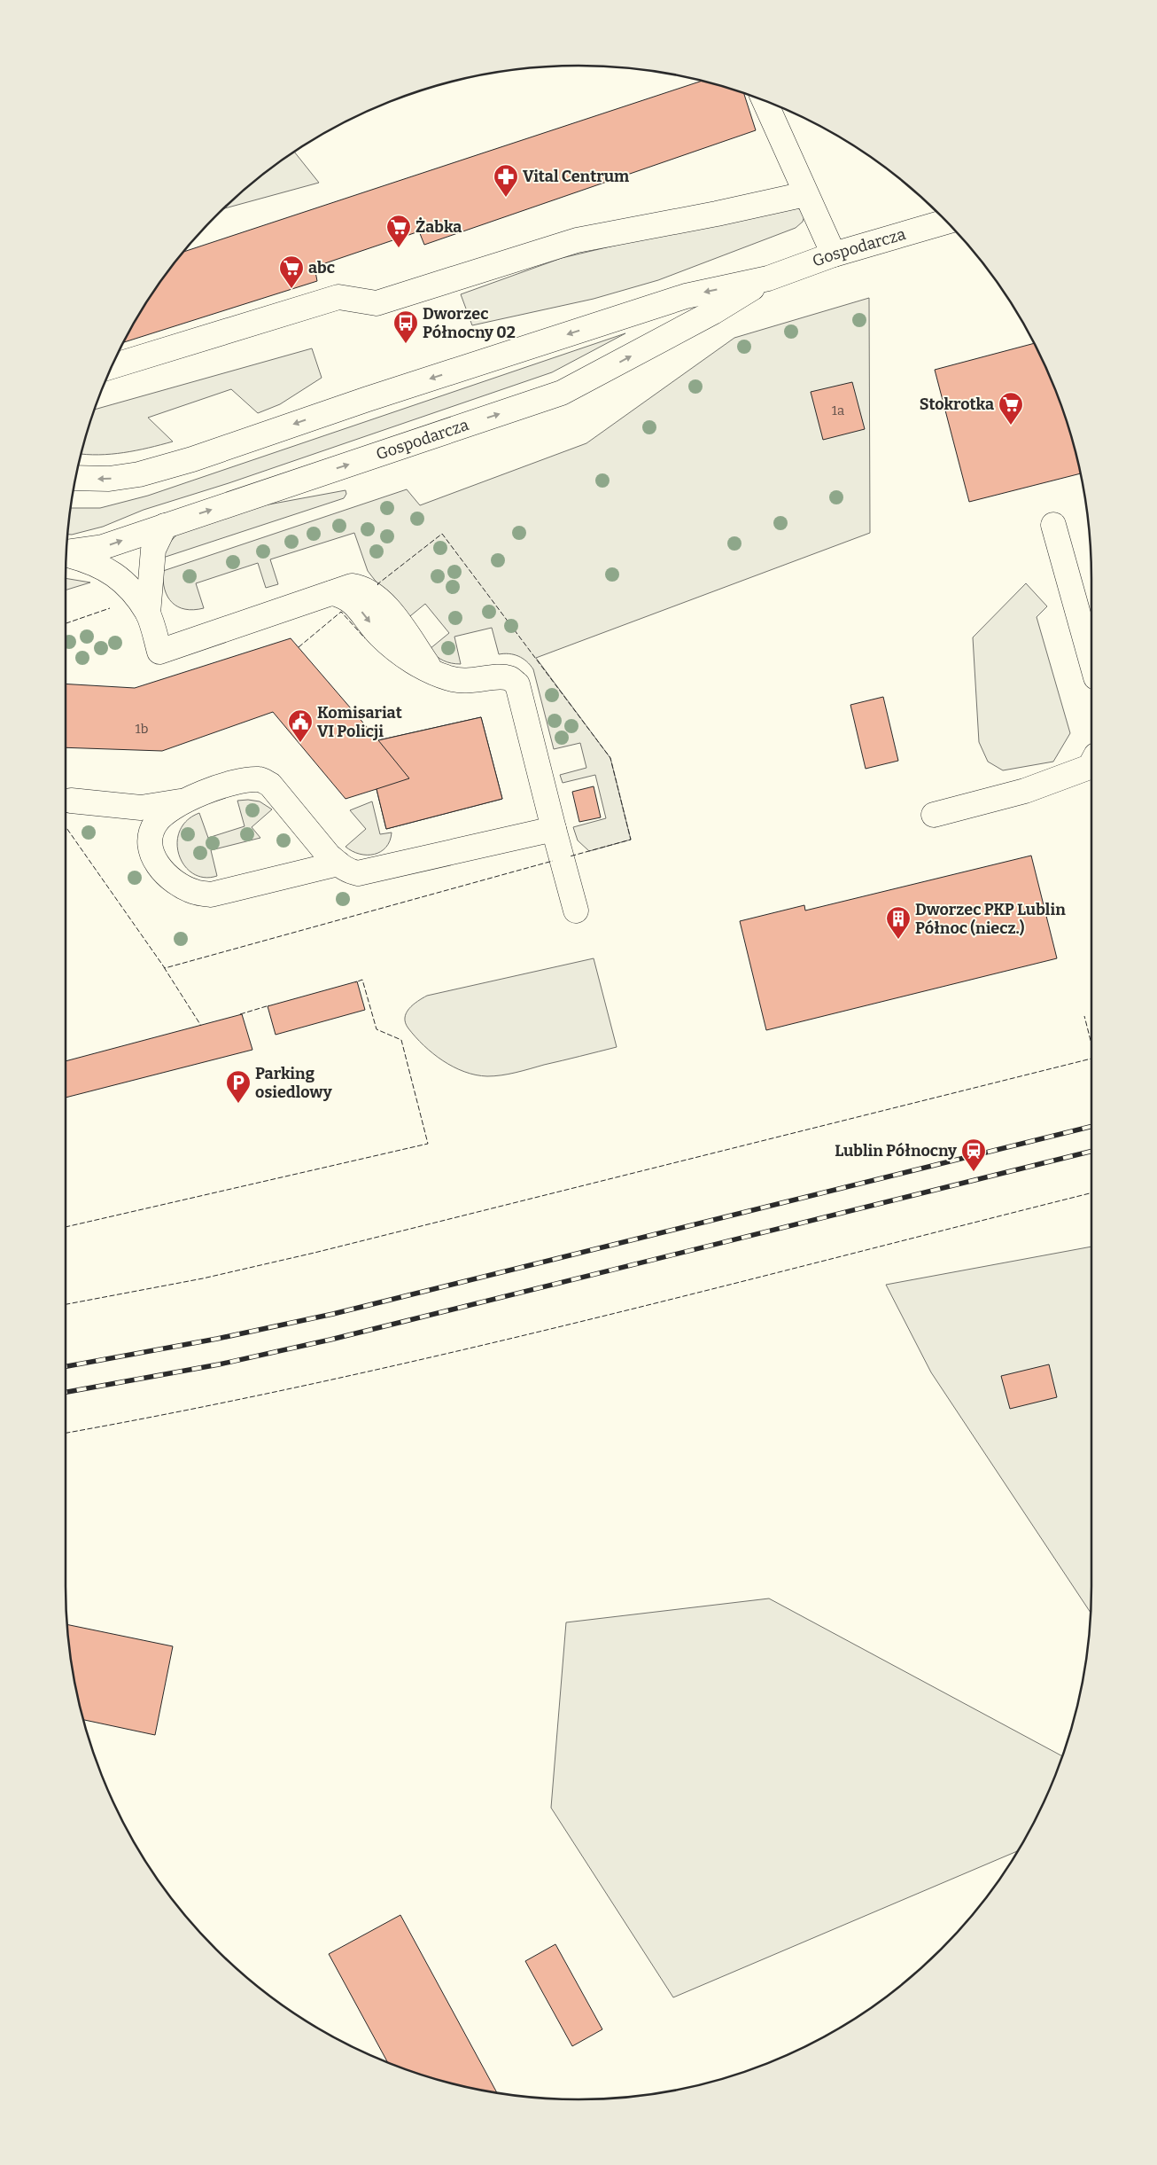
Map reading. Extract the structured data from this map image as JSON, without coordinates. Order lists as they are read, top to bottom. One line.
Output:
{"streets":{"street":["Gospodarcza"]},"places":{"pharmacy":["Vital Centrum"],"supermarket":["Żabka","abc","Stokrotka"],"bus stop":["Dworzec Północny 02"],"public building":["Komisariat VI Policji"],"building":["Dworzec PKP Lublin Północ (niecz.)"],"parking":["Parking osiedlowy"],"station":["Lublin Północny"]},"house_numbers":["1a","1b"]}
